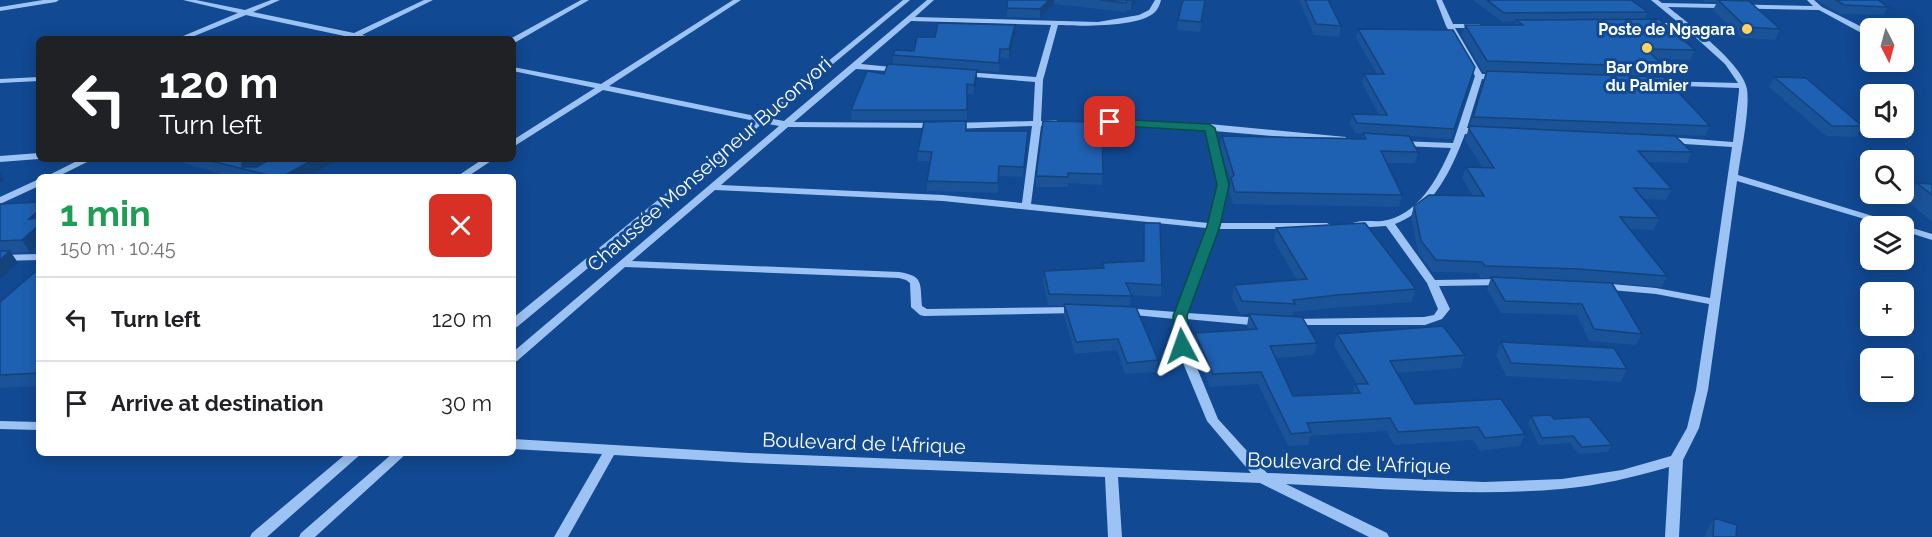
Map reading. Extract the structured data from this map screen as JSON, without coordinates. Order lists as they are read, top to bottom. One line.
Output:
{"streets":{"street":["Chaussée Monseigneur Buconyori","Boulevard de l'Afrique"]},"places":["Poste de Ngagara","Bar Ombre du Palmier"],"north":"bottom","page":{"map_buttons":["+","−"],"turn":["120 m","Turn left"],"heading":["1 min","150 m · 10:45"],"list":[{"name":"Turn left","value":"120 m"},{"name":"Arrive at destination","value":"30 m"}]}}
